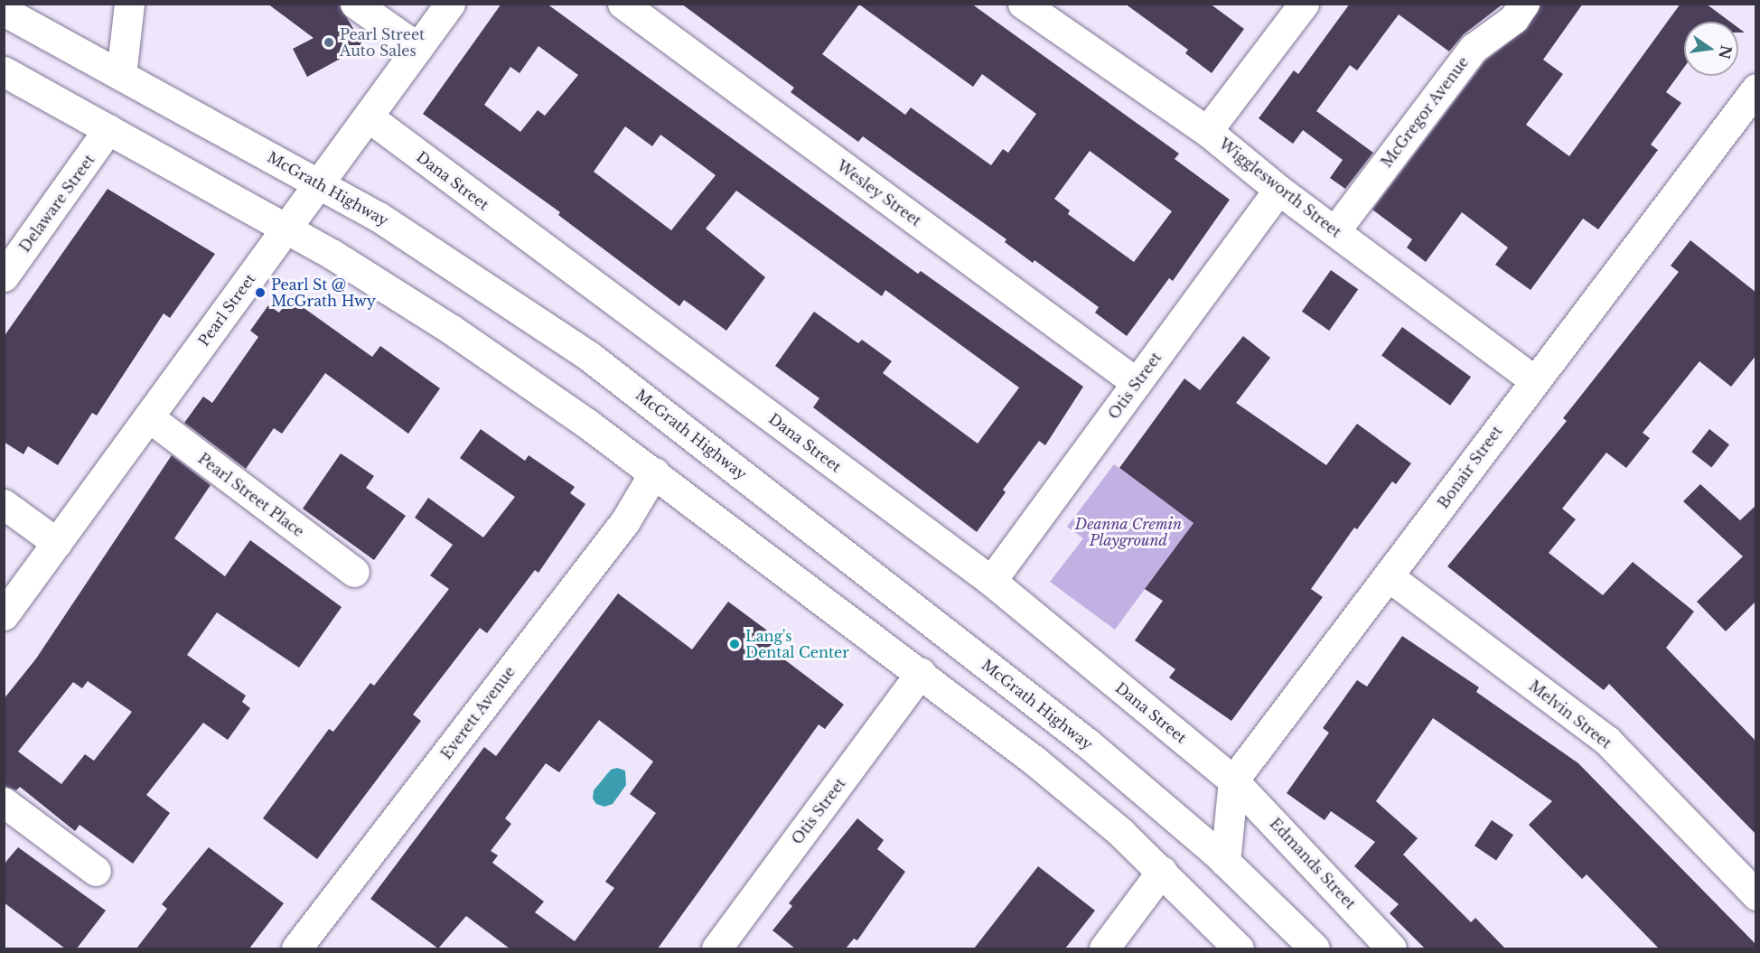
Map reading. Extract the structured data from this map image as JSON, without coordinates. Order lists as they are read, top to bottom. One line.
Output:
{"streets":{"main road":["McGregor Avenue","Dana Street","Wigglesworth Street","McGrath Highway","Wesley Street","Delaware Street","Pearl Street","Otis Street","Bonair Street","Pearl Street Place","Everett Avenue","Melvin Street","Edmands Street"]},"crossings":[["McGregor Avenue","Wigglesworth Street"],["Dana Street","Pearl Street"],["Dana Street","Otis Street"],["Dana Street","Bonair Street"],["Dana Street","Edmands Street"],["Wigglesworth Street","Otis Street"],["Wigglesworth Street","Bonair Street"],["McGrath Highway","Pearl Street"],["Wesley Street","Otis Street"],["Pearl Street","Pearl Street Place"],["Bonair Street","Melvin Street"],["Bonair Street","Edmands Street"]],"parks":["Deanna Cremin Playground"],"places":["Pearl Street Auto Sales","Pearl St @ McGrath Hwy","Lang's Dental Center"],"north":"right"}
